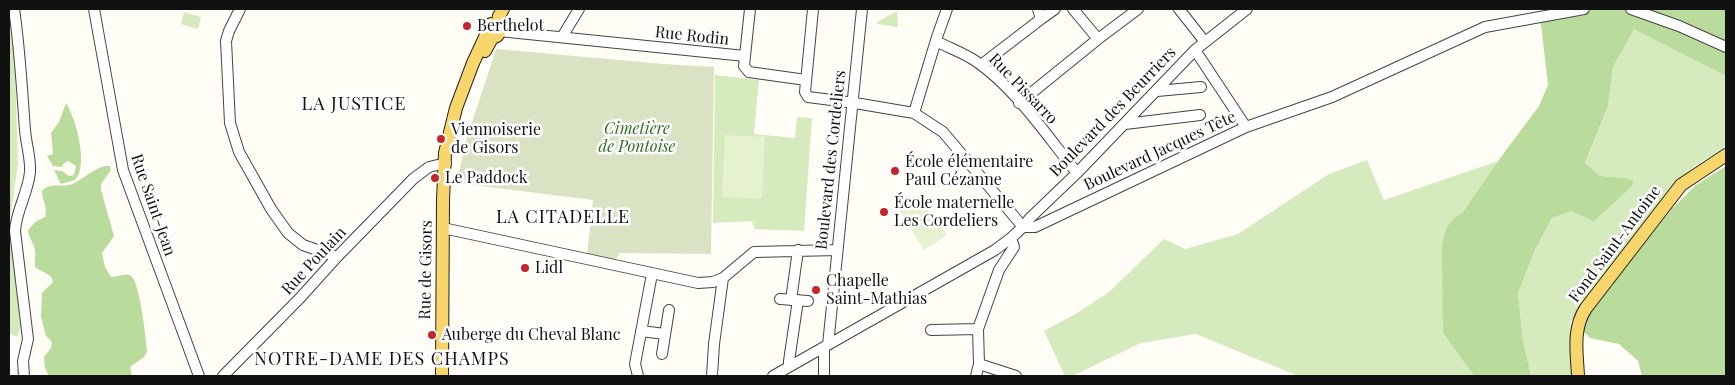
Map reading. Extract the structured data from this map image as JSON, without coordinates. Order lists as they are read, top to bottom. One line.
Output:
{"streets":{"main road":["Fond Saint-Antoine","Rue de Gisors"],"street":["Rue Rodin","Rue Pissarro","Boulevard des Beurriers","Boulevard Jacques Tête","Boulevard des Cordeliers","Rue Saint-Jean","Rue Poulain"]},"crossings":[["Rue Rodin","Rue de Gisors"],["Rue Pissarro","Boulevard des Beurriers"],["Boulevard des Beurriers","Boulevard Jacques Tête"],["Rue Poulain","Rue de Gisors"]],"districts":["LA JUSTICE","LA CITADELLE","NOTRE-DAME DES CHAMPS"],"parks":["Cimetière de Pontoise"],"places":["Berthelot","Viennoiserie de Gisors","École élémentaire Paul Cézanne","Le Paddock","École maternelle Les Cordeliers","Lidl","Chapelle Saint-Mathias","Auberge du Cheval Blanc"]}
